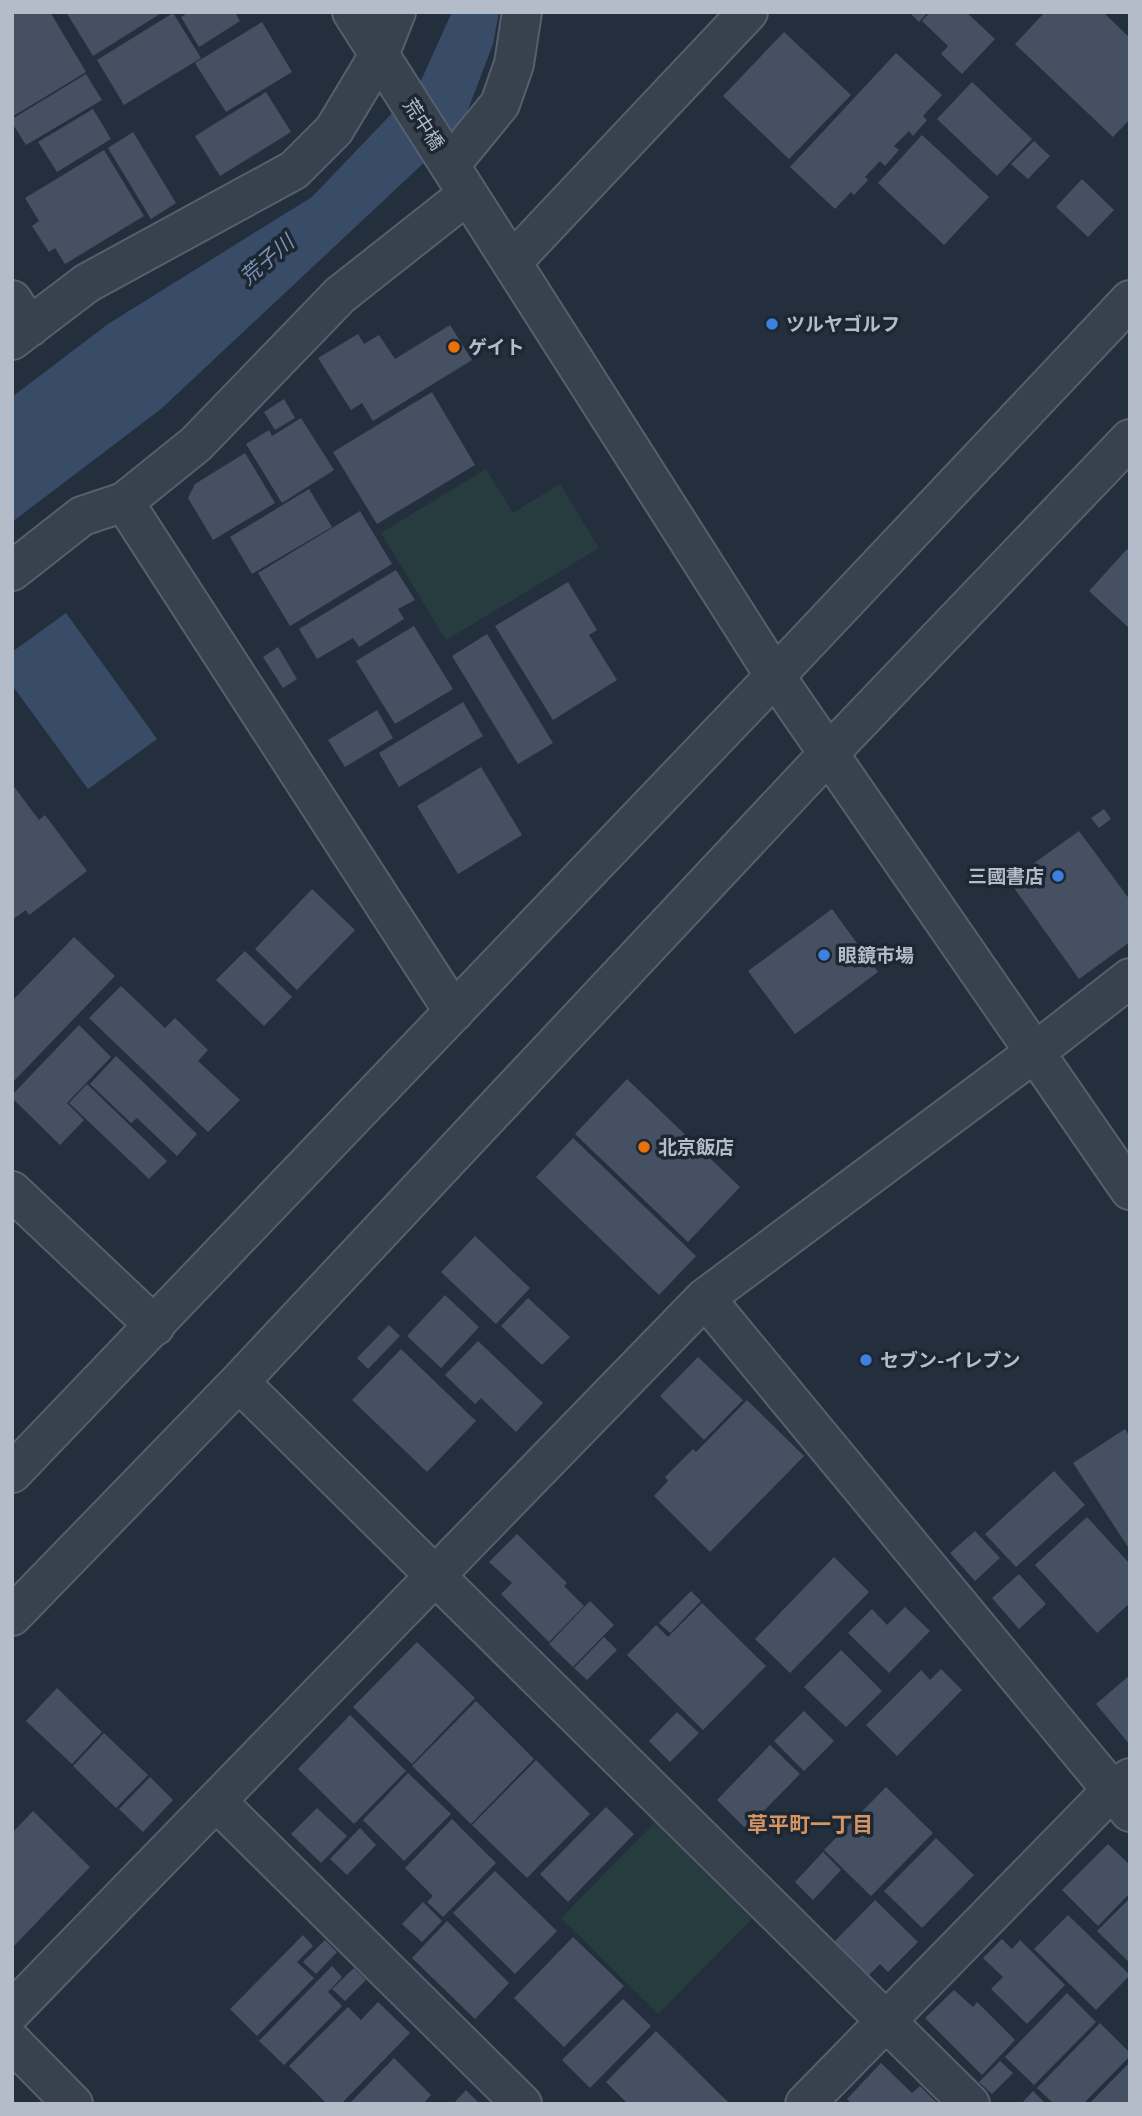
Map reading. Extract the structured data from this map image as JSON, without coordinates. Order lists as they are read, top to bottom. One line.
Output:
{"streets":{"street":["荒中橋"]},"districts":["草平町一丁目"],"water":["荒子川"],"places":["ツルヤゴルフ","ゲイト","三國書店","眼鏡市場","北京飯店","セブン-イレブン"]}
